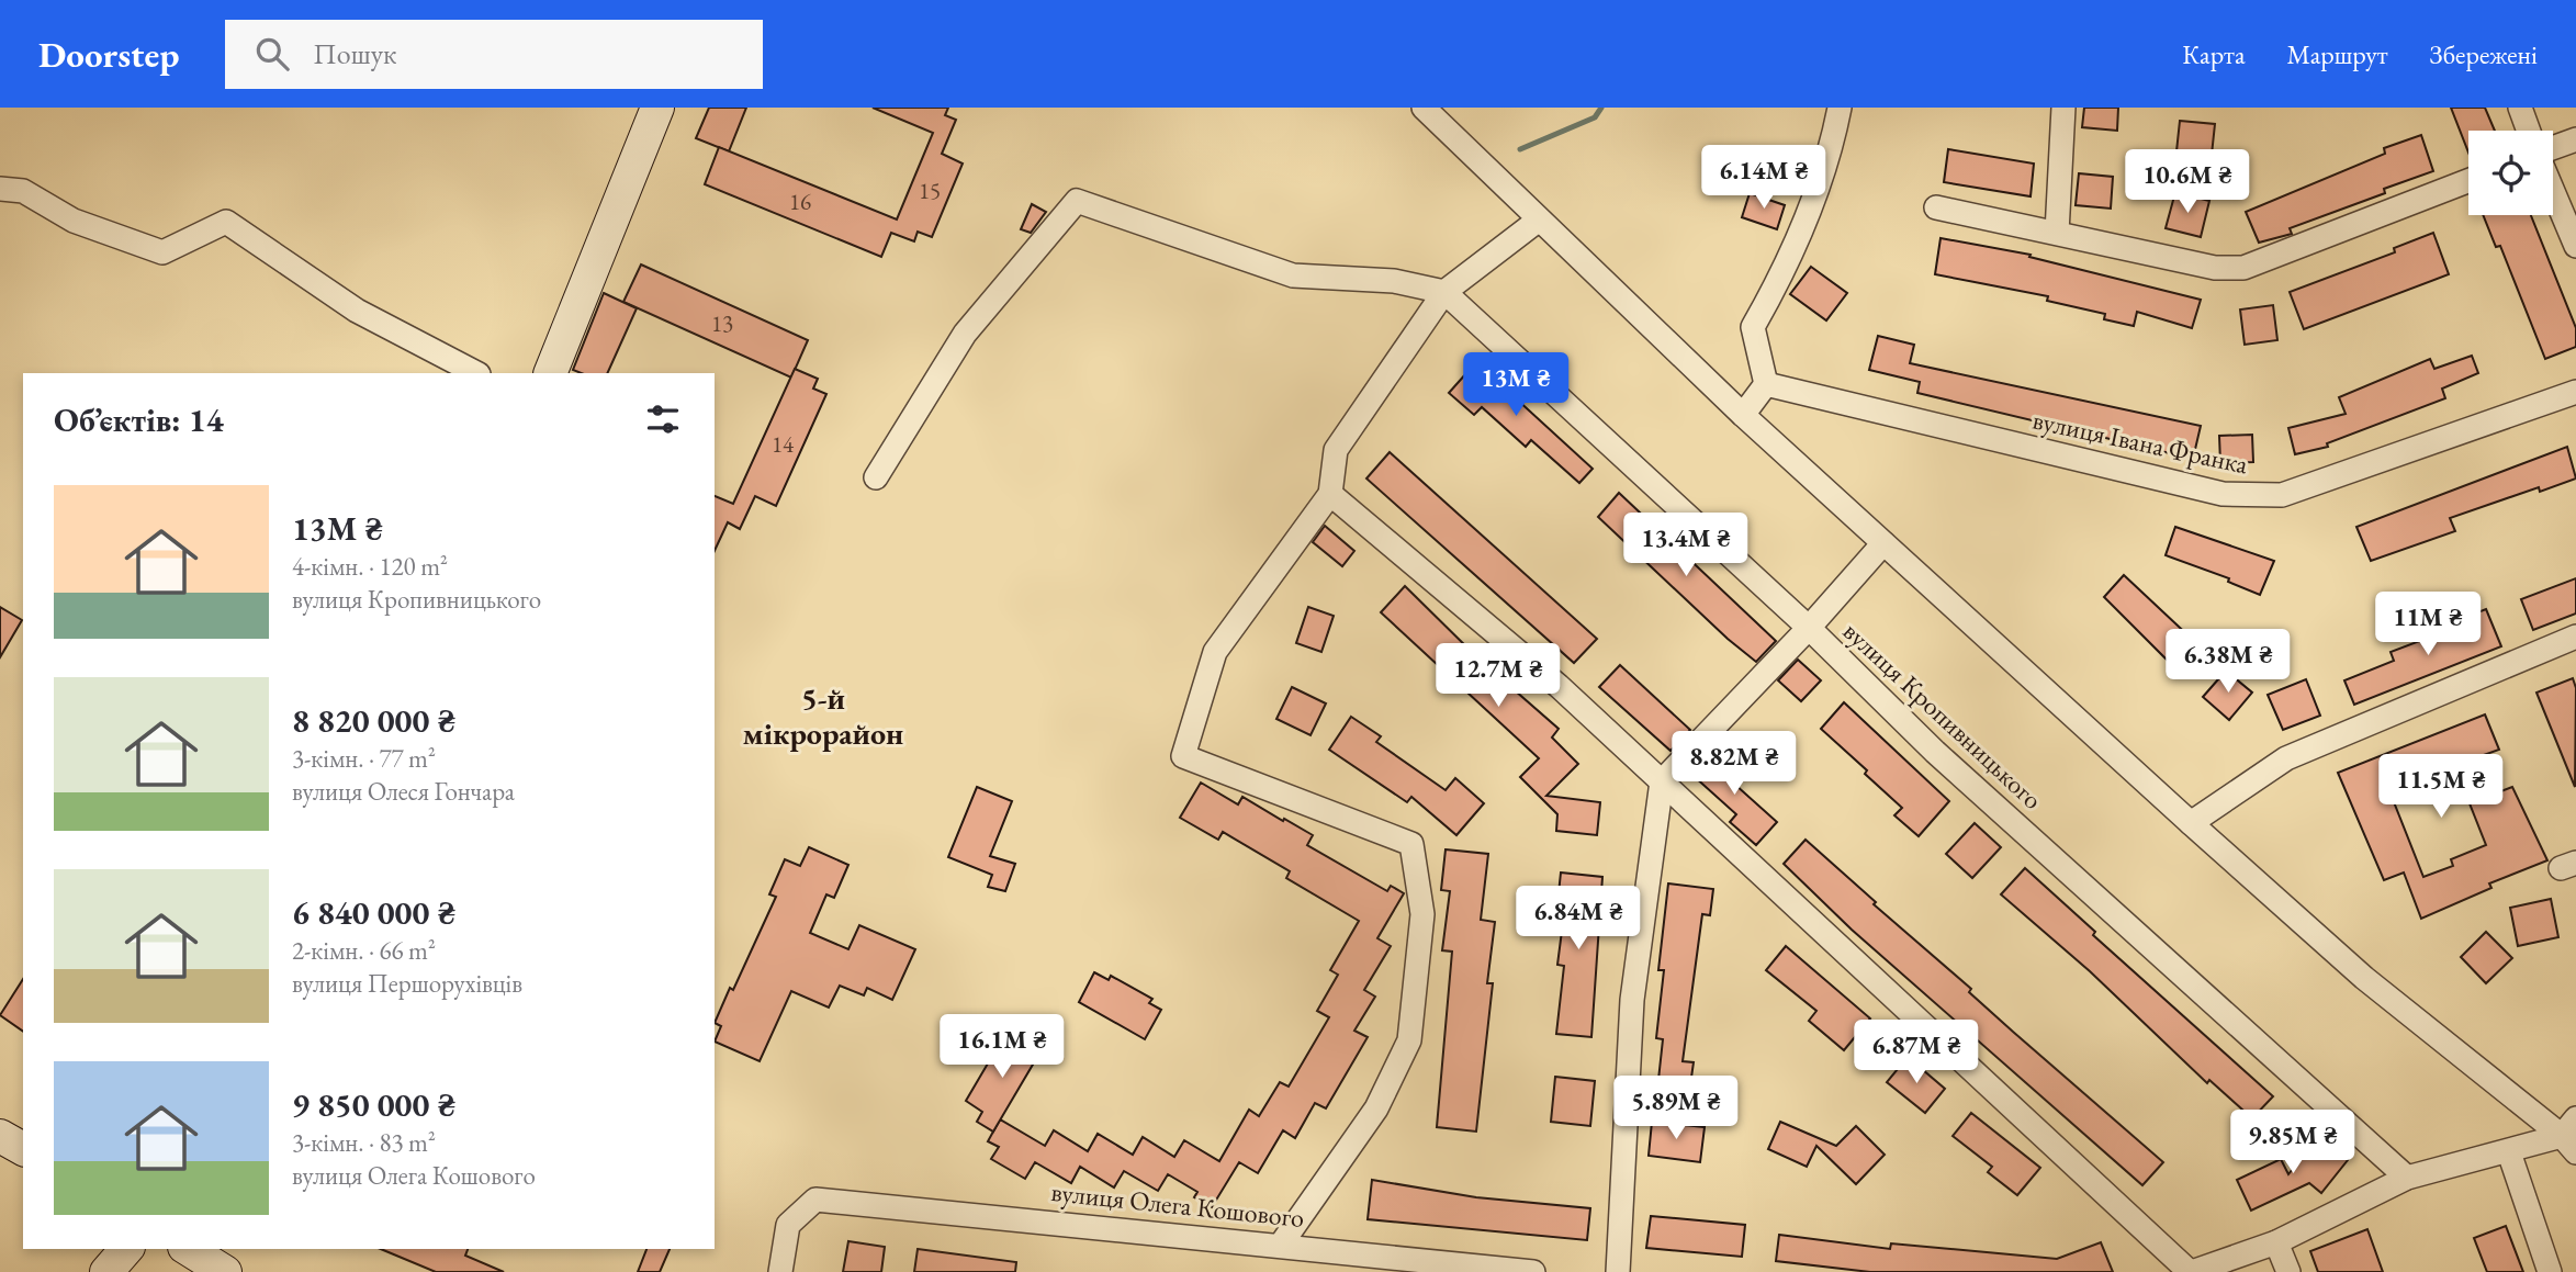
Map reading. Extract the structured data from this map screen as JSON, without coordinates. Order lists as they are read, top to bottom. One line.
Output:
{"streets":{"street":["вулиця Івана Франка","вулиця Кропивницького","вулиця Олега Кошового"]},"districts":["5-й мікрорайон"],"house_numbers":["15","16","13","14"],"page":{"header":"Doorstep","search":"Пошук","nav":["Карта","Маршрут","Збережені"],"price":["6.14M ₴","10.6M ₴","13M ₴","13.4M ₴","11M ₴","6.38M ₴","12.7M ₴","8.82M ₴","11.5M ₴","6.84M ₴","16.1M ₴","6.87M ₴","5.89M ₴","9.85M ₴"],"heading":"Об’єктів: 14","list":[{"name":"13M ₴","note":"4-кімн. · 120 m² · вулиця Кропивницького"},{"name":"8 820 000 ₴","note":"3-кімн. · 77 m² · вулиця Олеся Гончара"},{"name":"6 840 000 ₴","note":"2-кімн. · 66 m² · вулиця Першорухівців"},{"name":"9 850 000 ₴","note":"3-кімн. · 83 m² · вулиця Олега Кошового"}]}}
